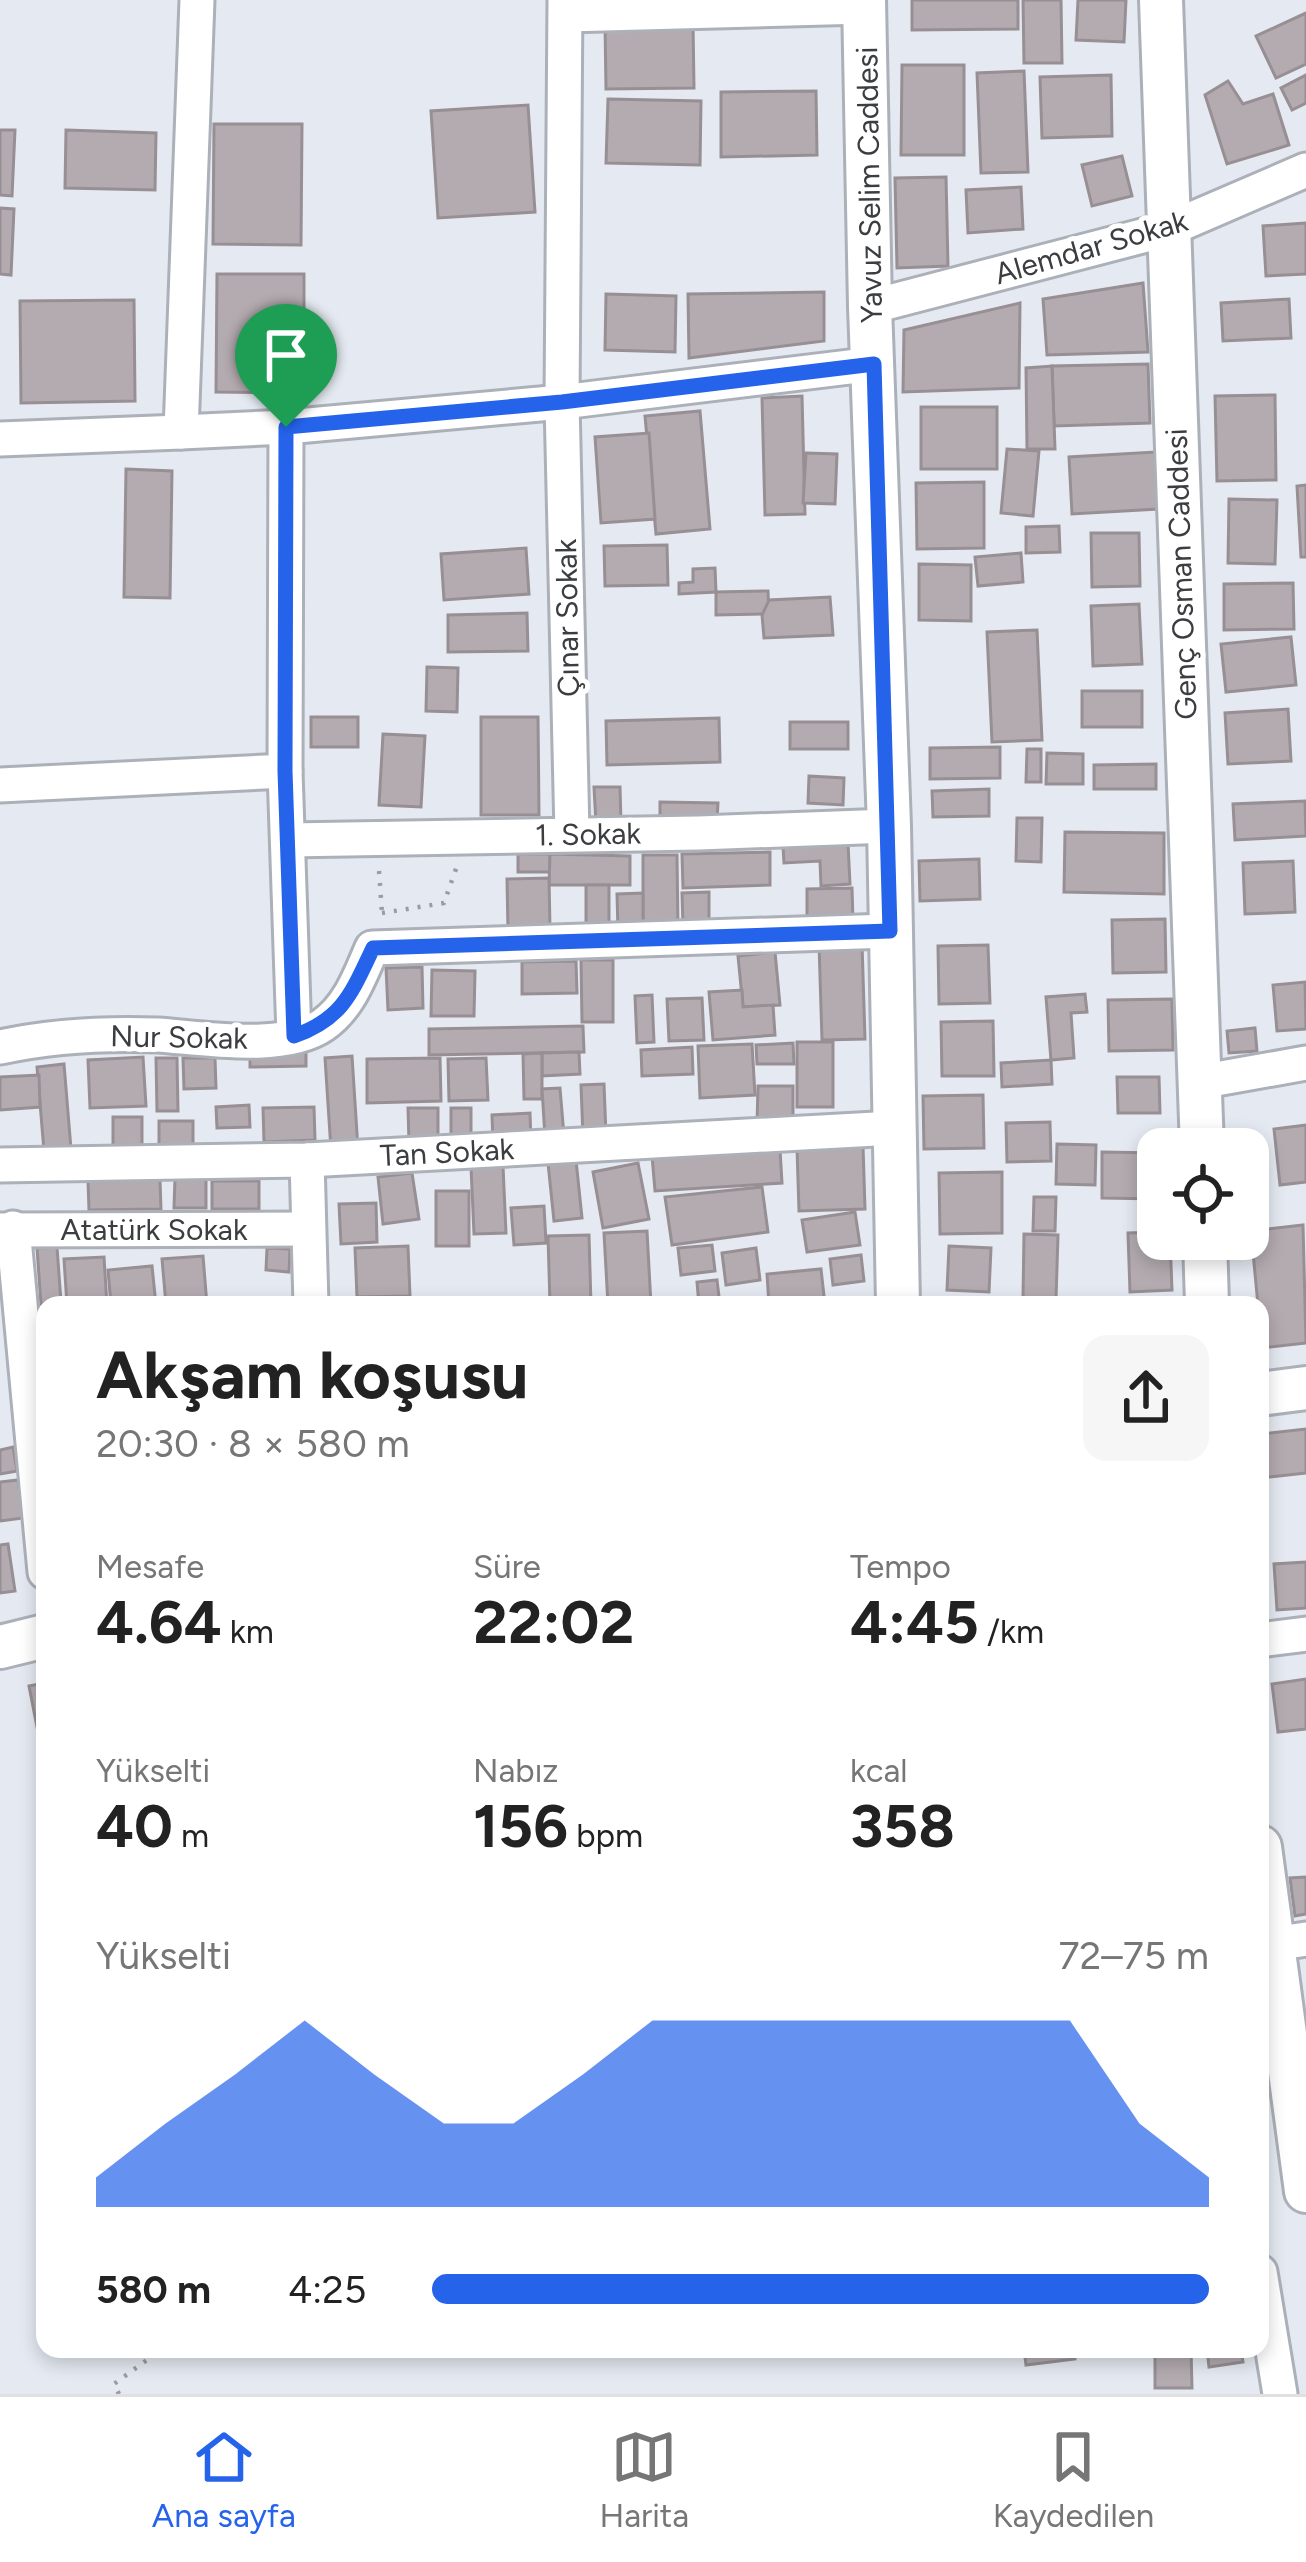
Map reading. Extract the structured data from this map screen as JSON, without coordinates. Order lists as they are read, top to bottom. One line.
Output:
{"streets":{"street":["Yavuz Selim Caddesi","Alemdar Sokak","Genç Osman Caddesi","Çınar Sokak","1. Sokak","Nur Sokak","Tan Sokak","Atatürk Sokak"]},"crossings":[["Yavuz Selim Caddesi","Alemdar Sokak"],["Yavuz Selim Caddesi","1. Sokak"],["Yavuz Selim Caddesi","Tan Sokak"],["Alemdar Sokak","Genç Osman Caddesi"],["Çınar Sokak","1. Sokak"]],"page":{"heading":["Akşam koşusu","20:30 · 8 × 580 m"],"stats":[["Mesafe","4.64 km"],["Süre","22:02"],["Tempo","4:45 /km"],["Yükselti","40 m"],["Nabız","156 bpm"],["kcal","358"]],"chart":["Yükselti","72–75 m"],"list":[{"name":"580 m","note":"4:25"}],"tabs":["Ana sayfa","Harita","Kaydedilen"]}}
